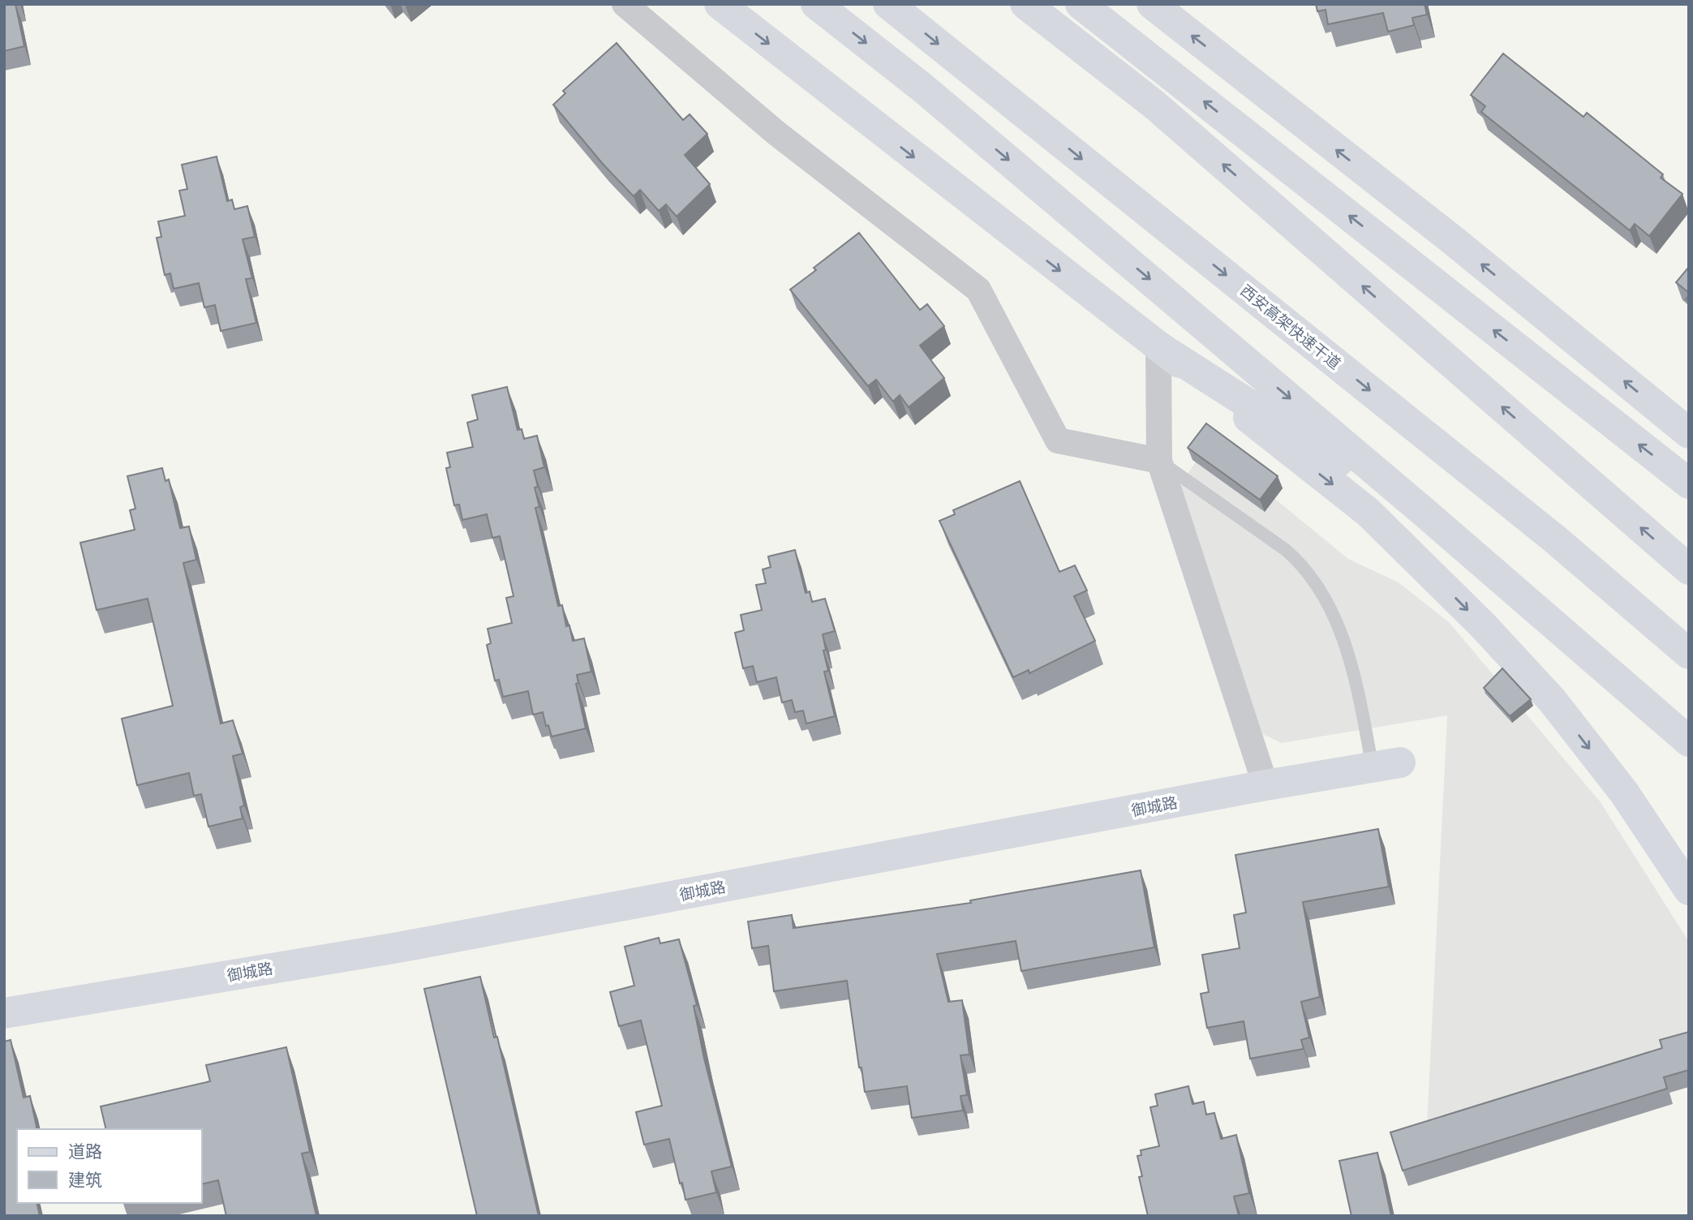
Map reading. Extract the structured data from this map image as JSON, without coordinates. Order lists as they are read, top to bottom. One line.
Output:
{"streets":{"main road":["西安高架快速干道","御城路"]},"legend":["道路","建筑"]}
